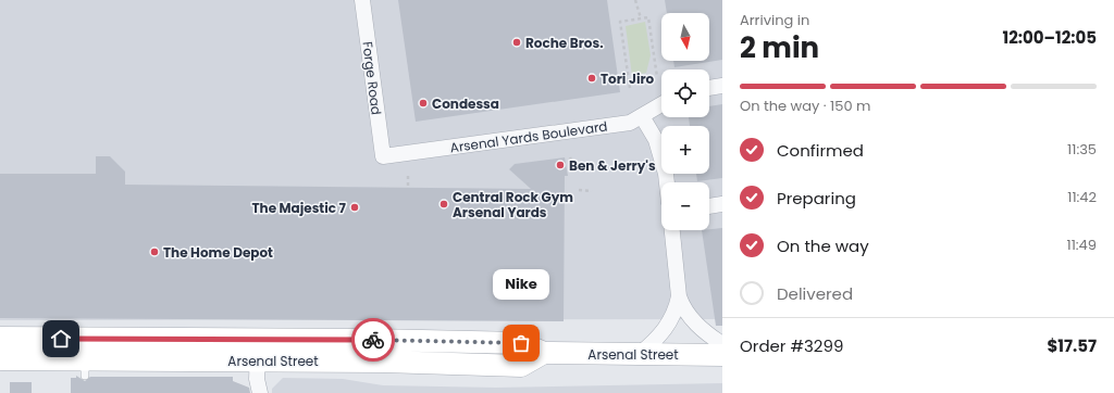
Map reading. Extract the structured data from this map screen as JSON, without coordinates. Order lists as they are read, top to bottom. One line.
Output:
{"streets":{"main road":["Arsenal Street"],"street":["Forge Road","Arsenal Yards Boulevard"]},"crossings":[["Forge Road","Arsenal Yards Boulevard"]],"places":["Roche Bros.","Tori Jiro","Condessa","Ben & Jerry's","Central Rock Gym Arsenal Yards","The Majestic 7","The Home Depot","Nike"],"north":"bottom","page":{"heading":["2 min","Arriving in","12:00–12:05"],"panel":["Order #3299","$17.57"],"map_buttons":["+","−"],"bar":"On the way · 150 m","list":[["Confirmed","11:35"],["Preparing","11:42"],["On the way","11:49"],"Delivered"],"bubble":"Nike"}}
